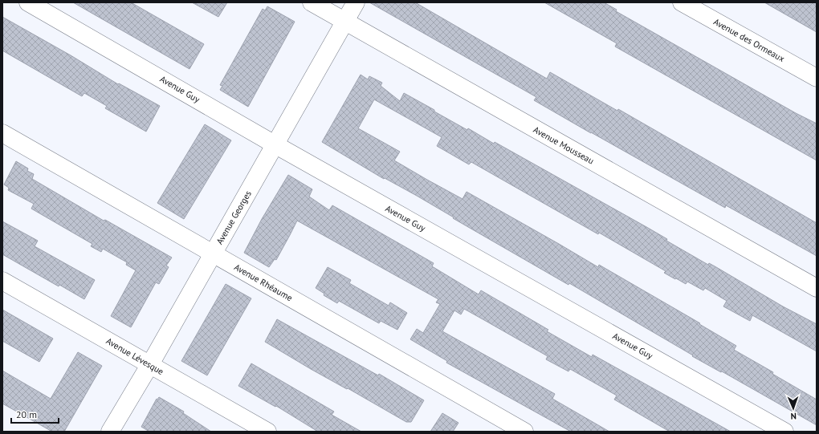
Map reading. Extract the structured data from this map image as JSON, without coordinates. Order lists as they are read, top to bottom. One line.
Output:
{"streets":{"street":["Avenue des Ormeaux","Avenue Guy","Avenue Mousseau","Avenue Georges","Avenue Rhéaume","Avenue Lévesque"]},"crossings":[["Avenue Guy","Avenue Georges"],["Avenue Mousseau","Avenue Georges"],["Avenue Georges","Avenue Rhéaume"],["Avenue Georges","Avenue Lévesque"]],"scale_bar":"20 m","north":"bottom"}
